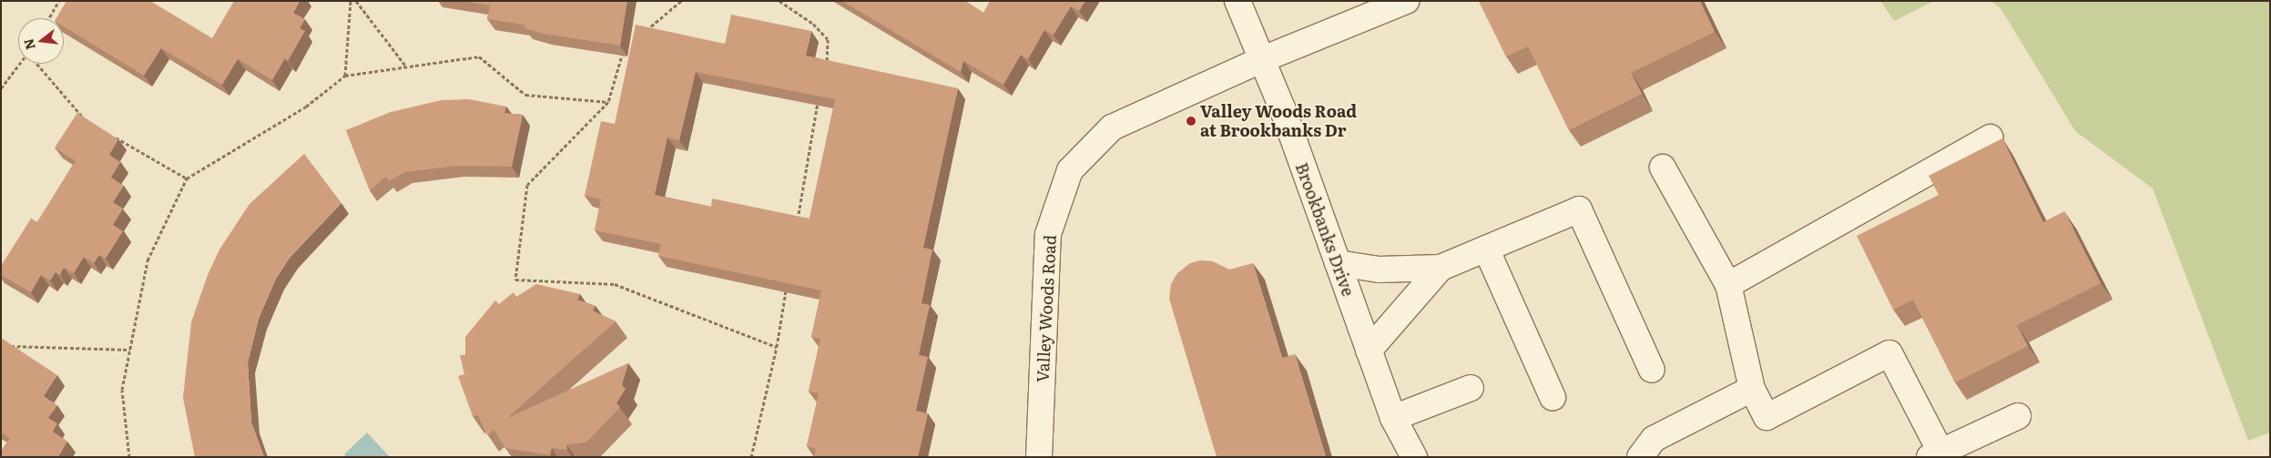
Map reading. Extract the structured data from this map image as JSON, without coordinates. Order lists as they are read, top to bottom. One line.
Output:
{"streets":{"street":["Brookbanks Drive","Valley Woods Road"]},"crossings":[["Brookbanks Drive","Valley Woods Road"]],"places":["Valley Woods Road at Brookbanks Dr"],"north":"left"}
